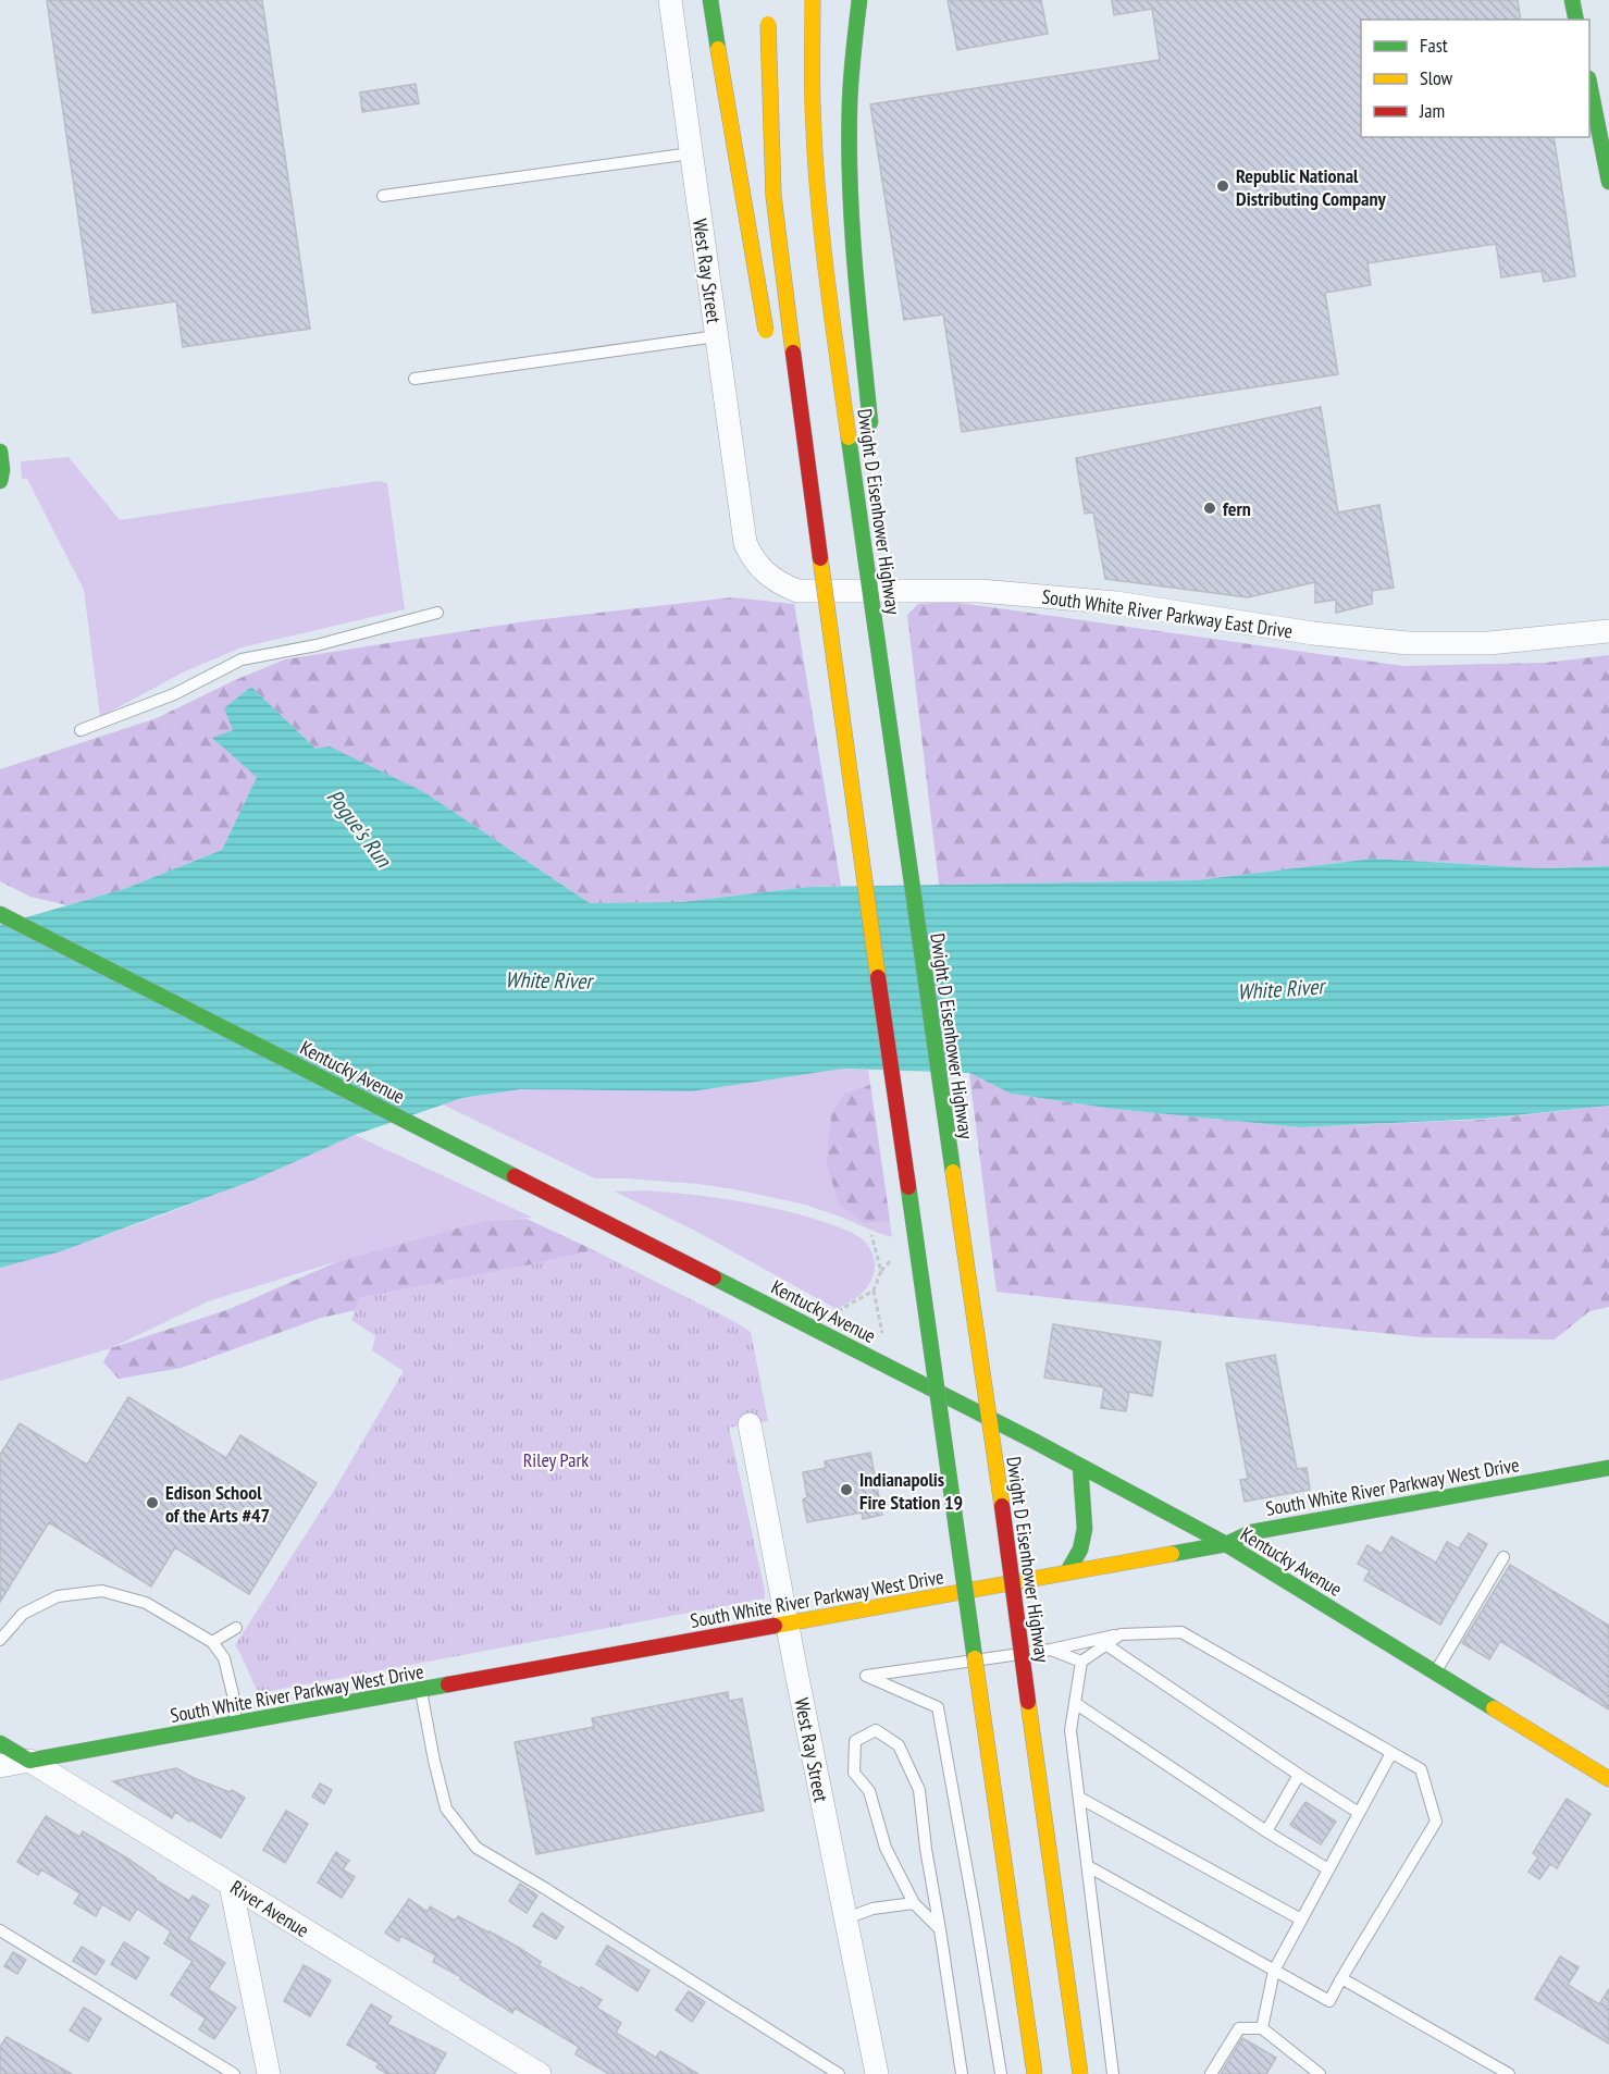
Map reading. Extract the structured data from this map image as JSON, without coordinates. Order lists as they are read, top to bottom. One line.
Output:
{"streets":{"main road":["Dwight D Eisenhower Highway","Kentucky Avenue","South White River Parkway West Drive","River Avenue"],"street":["West Ray Street","South White River Parkway East Drive"]},"crossings":[["West Ray Street","South White River Parkway East Drive"],["West Ray Street","South White River Parkway West Drive"],["Kentucky Avenue","South White River Parkway West Drive"],["South White River Parkway West Drive","River Avenue"]],"water":["Pogue's Run","White River"],"parks":["Riley Park"],"places":["Republic National Distributing Company","fern","Indianapolis Fire Station 19","Edison School of the Arts #47"],"legend":["Fast","Slow","Jam"]}
